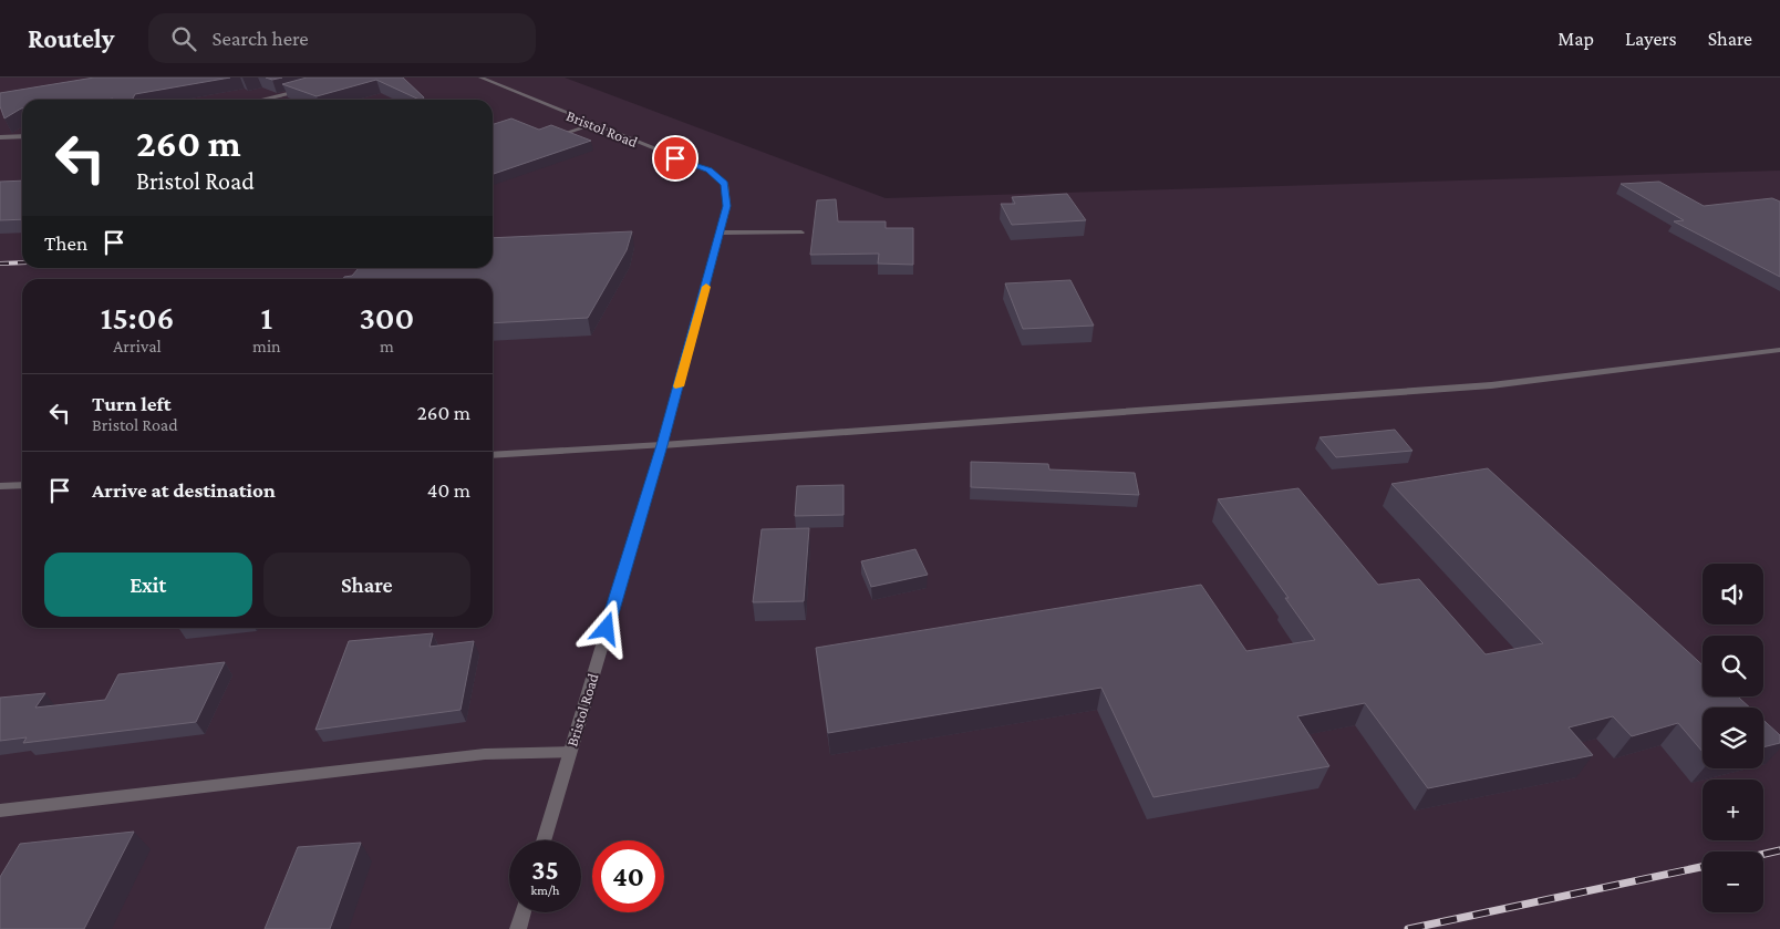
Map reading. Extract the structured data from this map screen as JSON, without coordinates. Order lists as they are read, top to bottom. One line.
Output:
{"streets":{"street":["Bristol Road"]},"page":{"header":"Routely","search":"Search here","nav":["Map","Layers","Share"],"turn":["260 m","Bristol Road"],"then":"Then","eta":["15:06","Arrival","1","min","300","m"],"list":[{"name":"Turn left","note":"Bristol Road","value":"260 m"},{"name":"Arrive at destination","value":"40 m"}],"buttons":["Exit","Share"],"map_buttons":["+","−"],"speed":"35 km/h","limit":"40"}}
